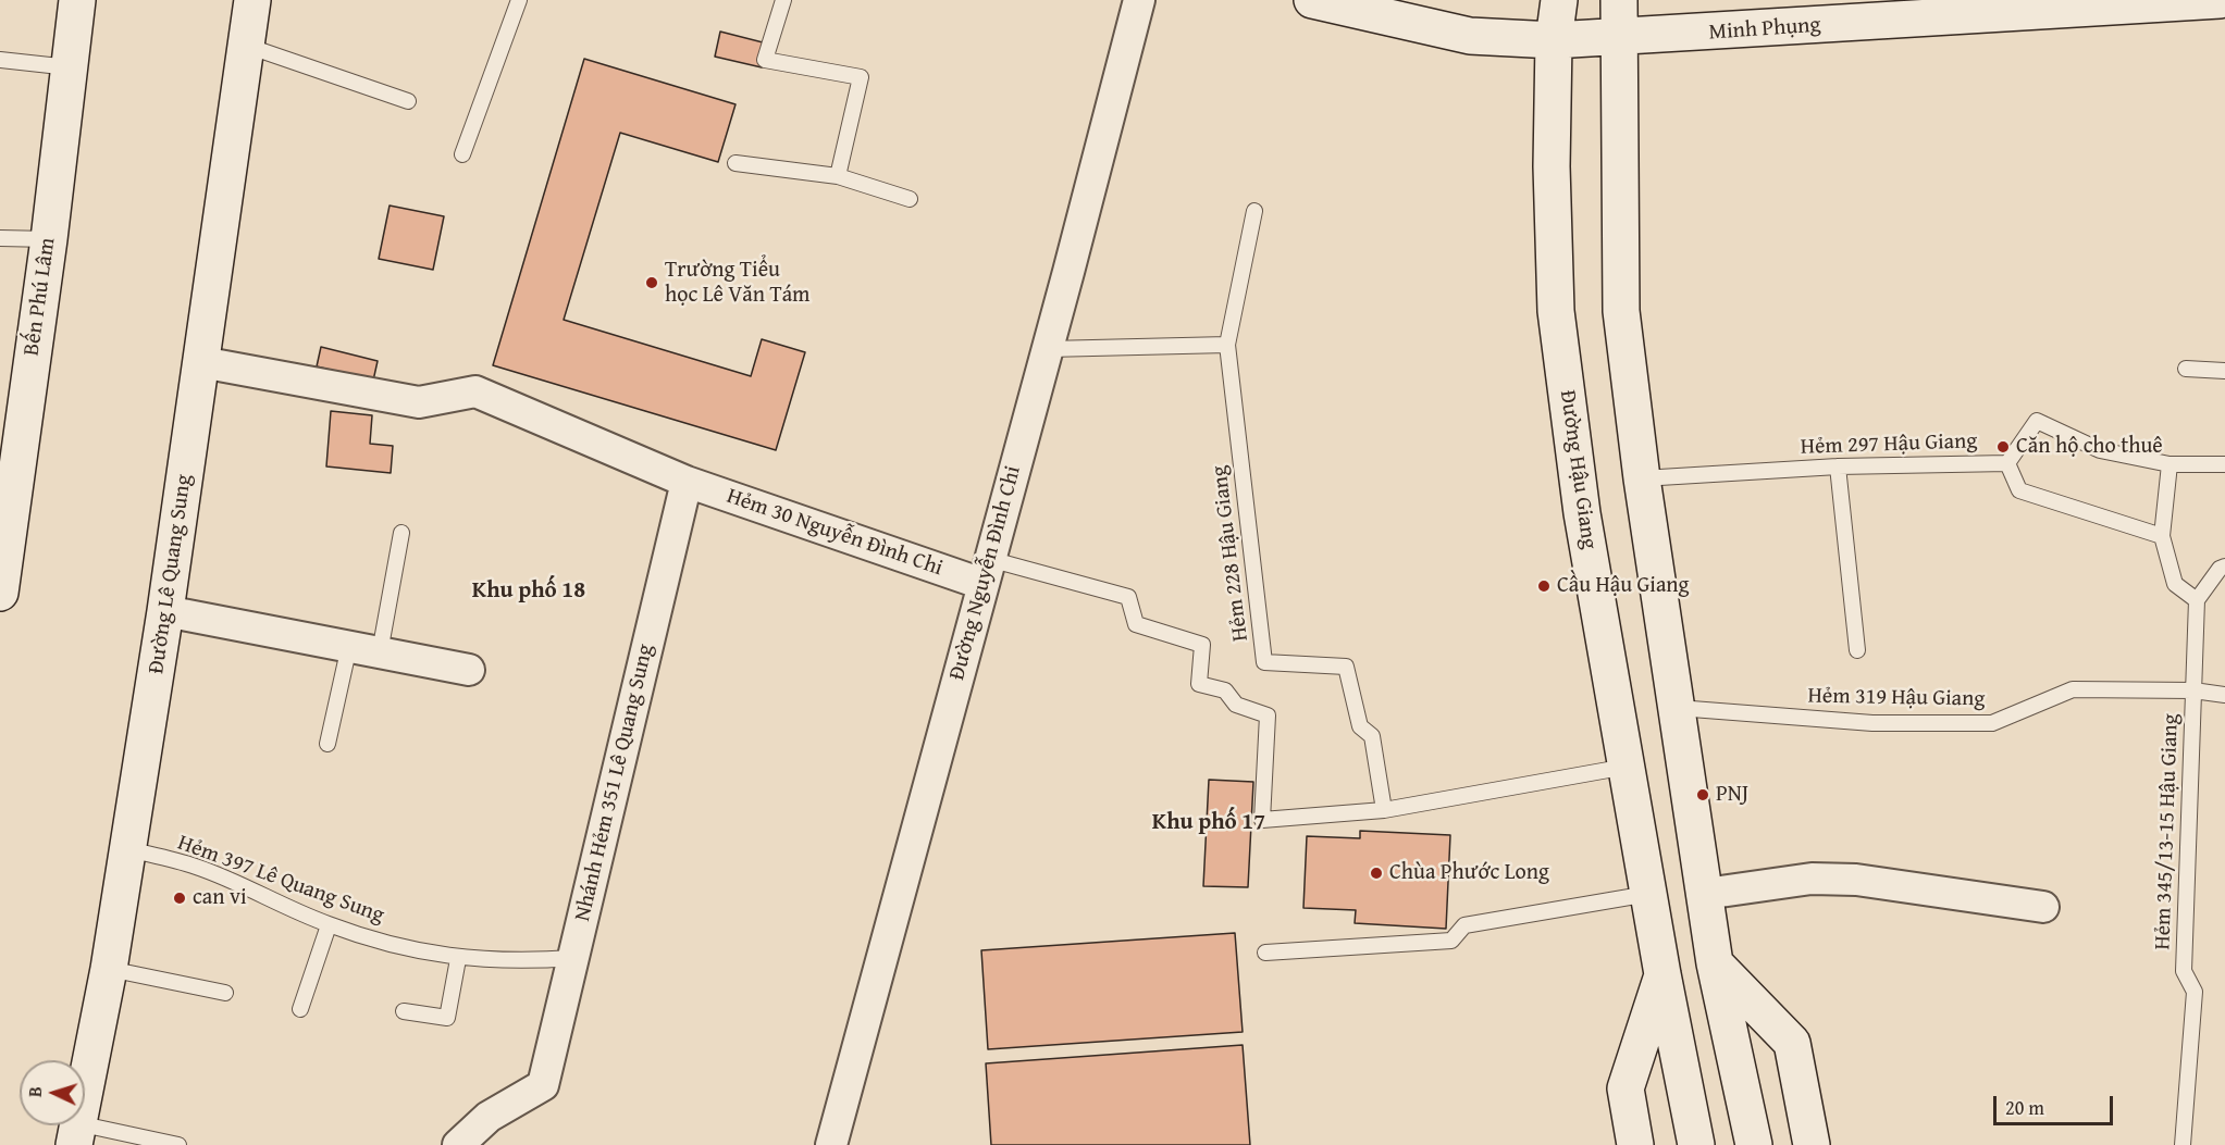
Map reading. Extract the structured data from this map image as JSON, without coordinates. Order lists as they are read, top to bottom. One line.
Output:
{"streets":{"main road":["Minh Phụng","Bến Phú Lâm","Đường Hậu Giang","Đường Lê Quang Sung"],"street":["Hẻm 30 Nguyễn Đình Chi","Đường Nguyễn Đình Chi","Nhánh Hẻm 351 Lê Quang Sung"],"lane":["Hẻm 297 Hậu Giang","Hẻm 228 Hậu Giang","Hẻm 319 Hậu Giang","Hẻm 345/13-15 Hậu Giang","Hẻm 397 Lê Quang Sung"]},"crossings":[["Minh Phụng","Đường Hậu Giang"],["Đường Hậu Giang","Hẻm 228 Hậu Giang"],["Hẻm 30 Nguyễn Đình Chi","Hẻm 228 Hậu Giang"],["Hẻm 30 Nguyễn Đình Chi","Đường Nguyễn Đình Chi"],["Hẻm 30 Nguyễn Đình Chi","Đường Lê Quang Sung"],["Hẻm 30 Nguyễn Đình Chi","Nhánh Hẻm 351 Lê Quang Sung"],["Hẻm 228 Hậu Giang","Đường Nguyễn Đình Chi"],["Đường Lê Quang Sung","Hẻm 397 Lê Quang Sung"],["Hẻm 319 Hậu Giang","Hẻm 345/13-15 Hậu Giang"],["Nhánh Hẻm 351 Lê Quang Sung","Hẻm 397 Lê Quang Sung"]],"districts":["Khu phố 18","Khu phố 17"],"places":["Trường Tiểu học Lê Văn Tám","Căn hộ cho thuê","Cầu Hậu Giang","PNJ","Chùa Phước Long","can vi"],"scale_bar":"20 m","north":"left"}
